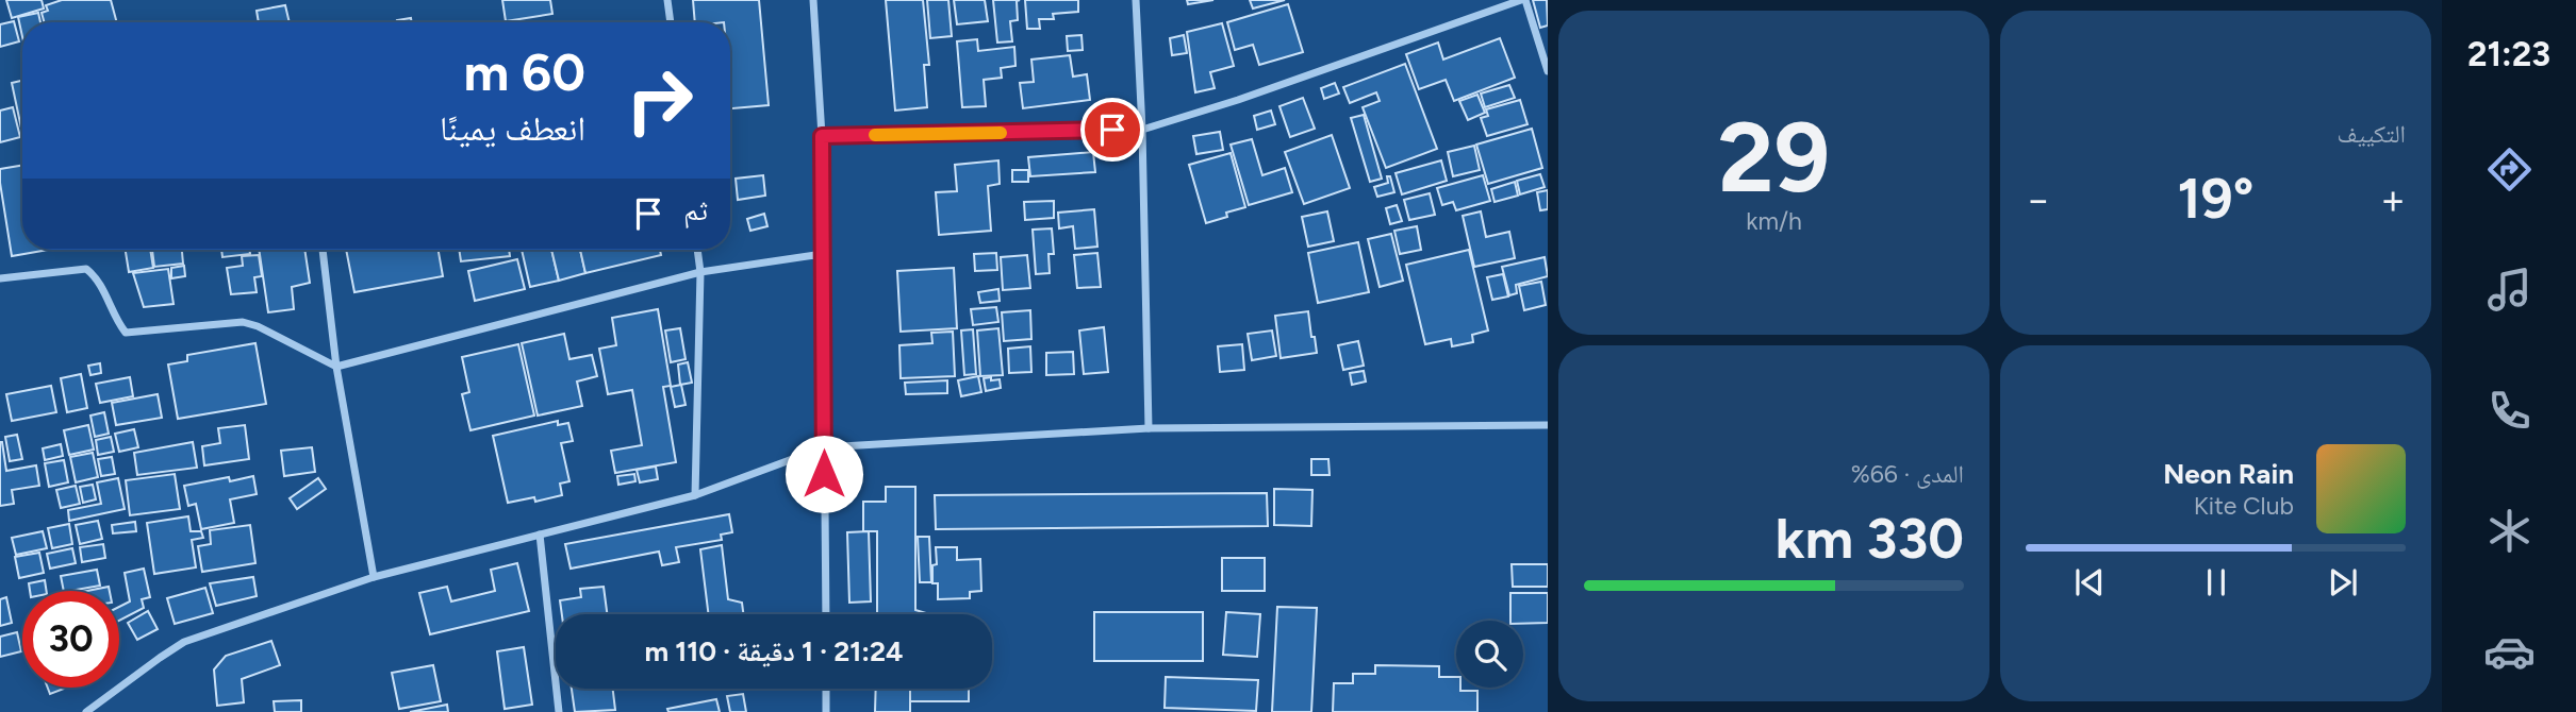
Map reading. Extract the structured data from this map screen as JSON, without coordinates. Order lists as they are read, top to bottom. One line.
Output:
{"page":{"tabs":"21:23","tile":["التكييف",["29","km/h"],["المدى · 66%","330 km"]],"turn":["60 m","انعطف يمينًا"],"heat":["−","19°","+"],"then":"ثم","song":["Neon Rain","Kite Club"],"limit":"30","trip":"21:24 · 1 دقيقة · 110 m"}}
